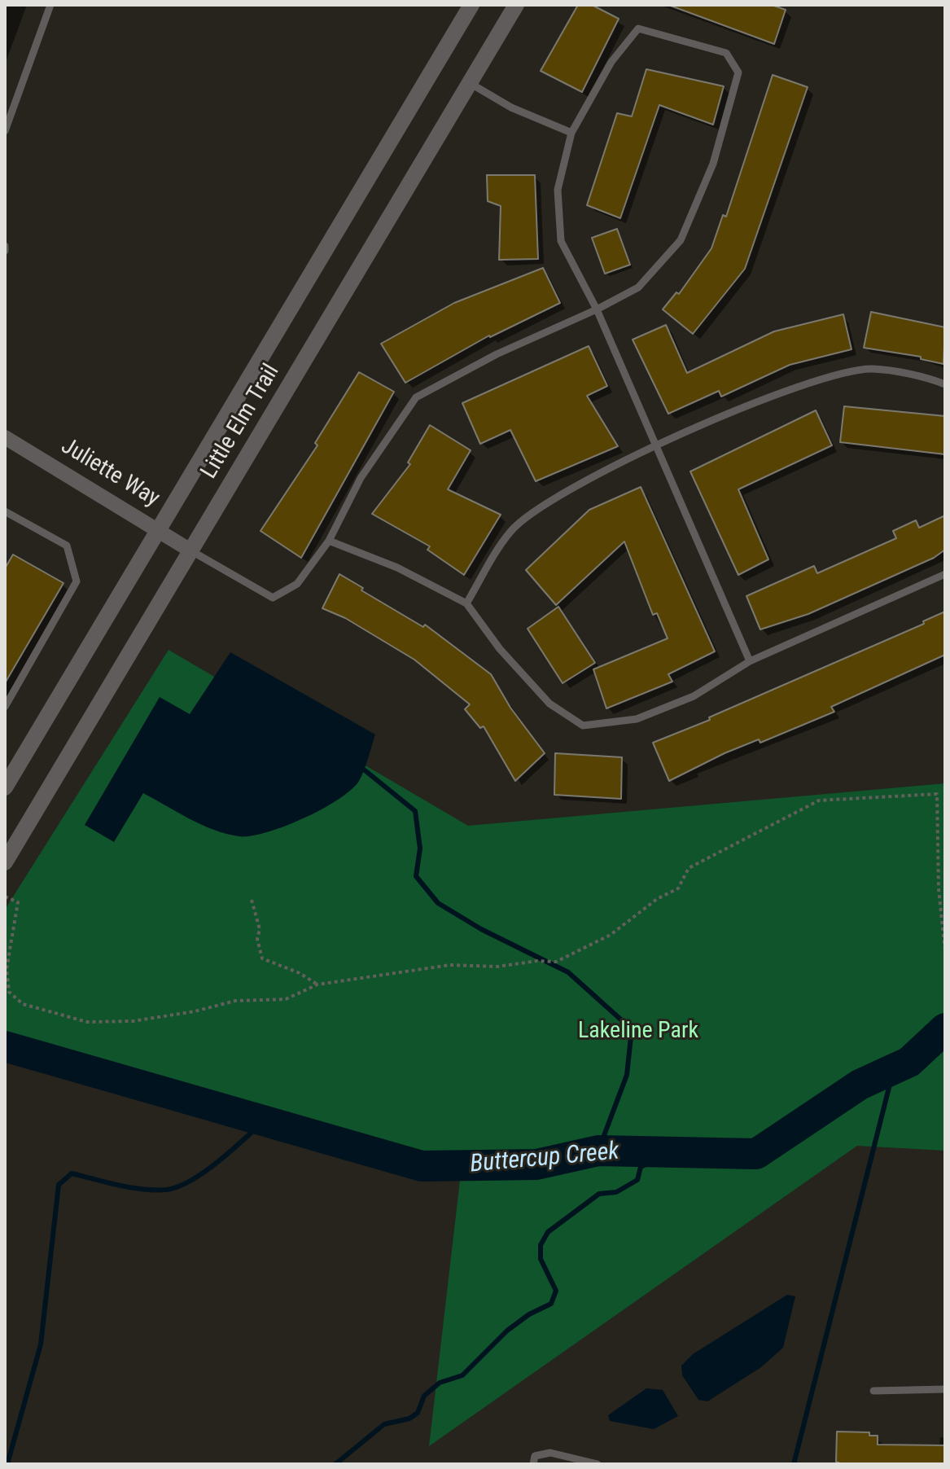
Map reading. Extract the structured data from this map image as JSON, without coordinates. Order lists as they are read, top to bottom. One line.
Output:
{"streets":{"street":["Little Elm Trail","Juliette Way"]},"crossings":[["Little Elm Trail","Juliette Way"]],"water":["Buttercup Creek"],"parks":["Lakeline Park"]}
